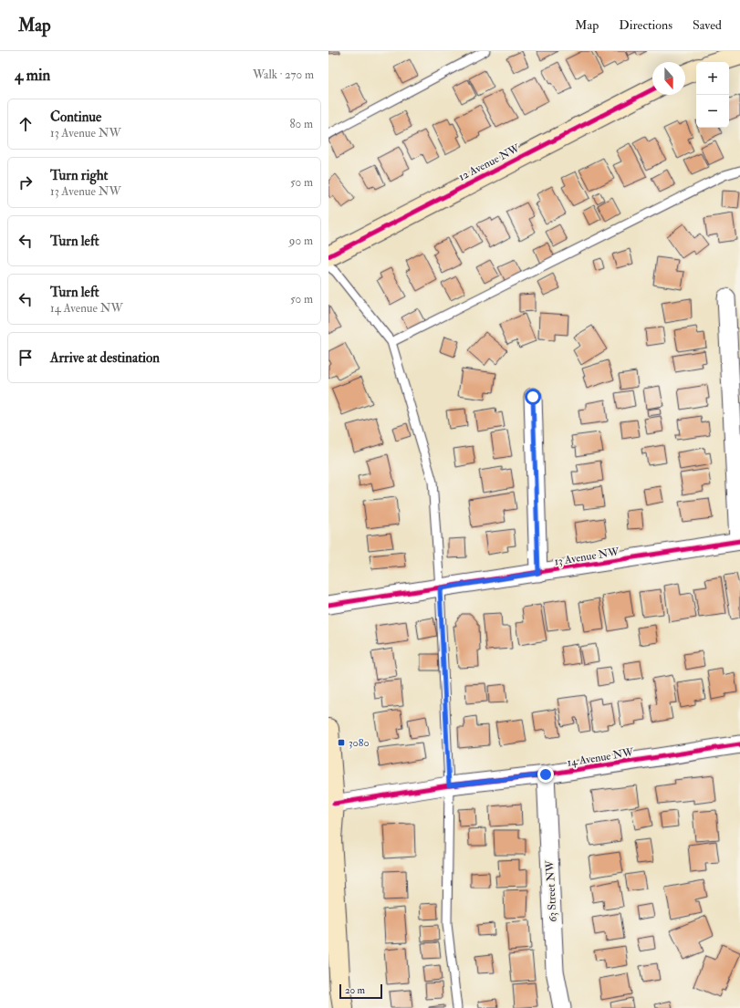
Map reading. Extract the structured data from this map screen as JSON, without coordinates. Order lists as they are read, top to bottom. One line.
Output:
{"streets":{"street":["12 Avenue NW","13 Avenue NW","14 Avenue NW","63 Street NW"]},"crossings":[["14 Avenue NW","63 Street NW"]],"places":{"transit":["3080"]},"scale_bar":"20 m","north":"bottom","page":{"header":"Map","nav":["Map","Directions","Saved"],"heading":["4 min","Walk · 270 m"],"map_buttons":["+","−"],"list":[["Continue","13 Avenue NW","80 m"],["Turn right","13 Avenue NW","50 m"],["Turn left","90 m"],["Turn left","14 Avenue NW","50 m"],"Arrive at destination"],"scale":"20 m"}}
